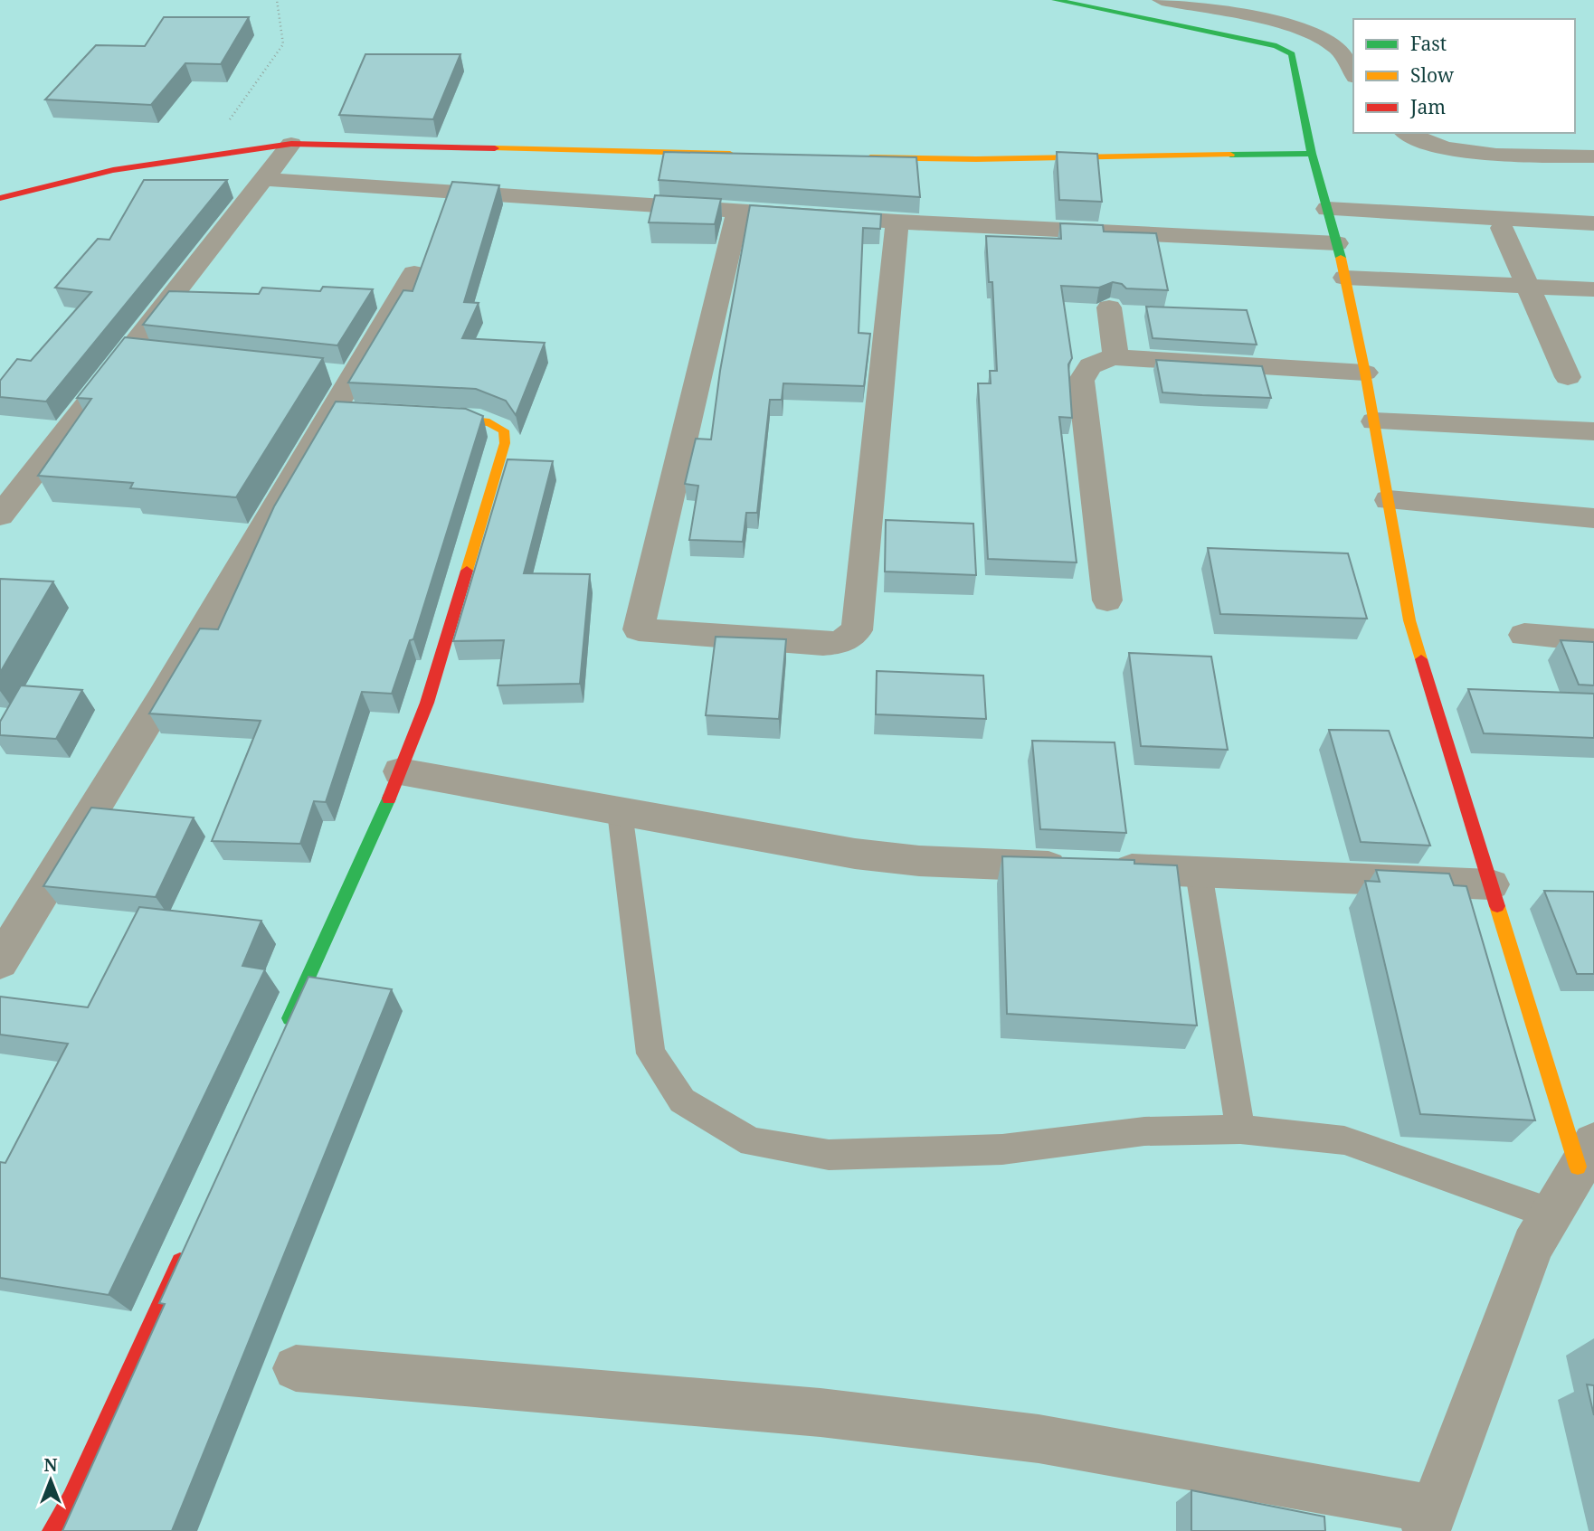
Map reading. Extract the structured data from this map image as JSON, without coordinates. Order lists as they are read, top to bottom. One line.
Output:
{"legend":["Fast","Slow","Jam"],"north":"top"}
